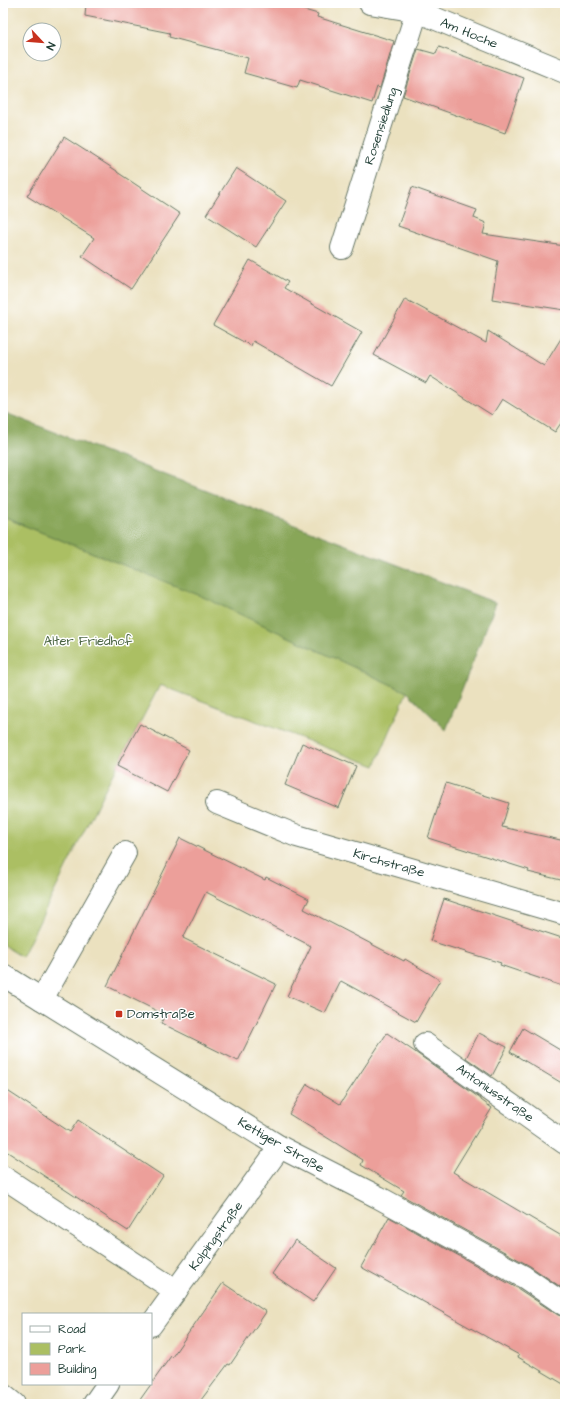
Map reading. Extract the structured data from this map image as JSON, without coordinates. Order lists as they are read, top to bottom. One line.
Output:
{"streets":{"street":["Am Hoche","Rosensiedlung","Kirchstraße","Antoniusstraße","Kettiger Straße","Kolpingstraße"]},"crossings":[["Am Hoche","Rosensiedlung"],["Kettiger Straße","Kolpingstraße"]],"parks":["Alter Friedhof"],"places":{"transit":["Domstraße"]},"legend":["Road","Park","Building"],"north":"bottom right"}
